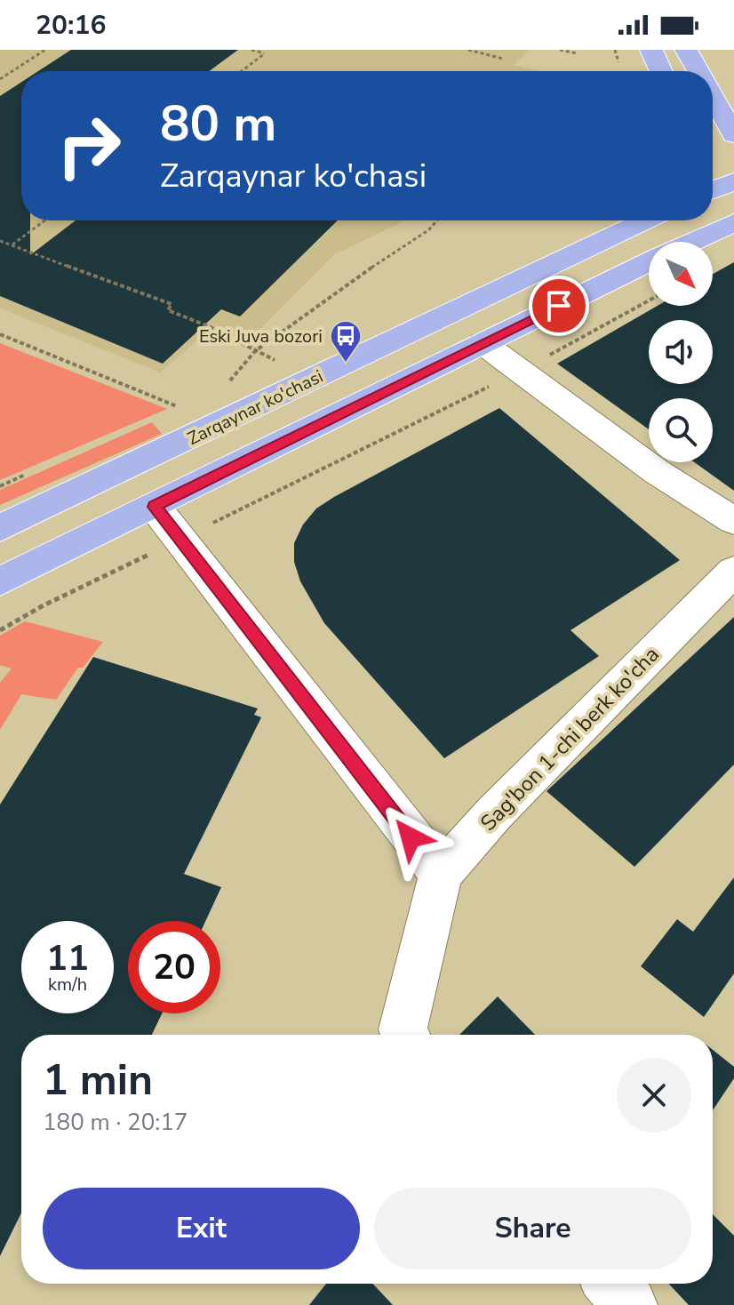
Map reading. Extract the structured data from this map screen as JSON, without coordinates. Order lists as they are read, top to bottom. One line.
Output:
{"streets":{"main road":["Zarqaynar ko'chasi"],"street":["Sag'bon 1-chi berk ko'cha"]},"places":{"bus stop":["Eski Juva bozori"]},"north":"bottom right","page":{"status":"20:16","turn":["80 m","Zarqaynar ko'chasi"],"speed":"11 km/h","limit":"20","heading":["1 min","180 m · 20:17"],"buttons":["Exit","Share"]}}
